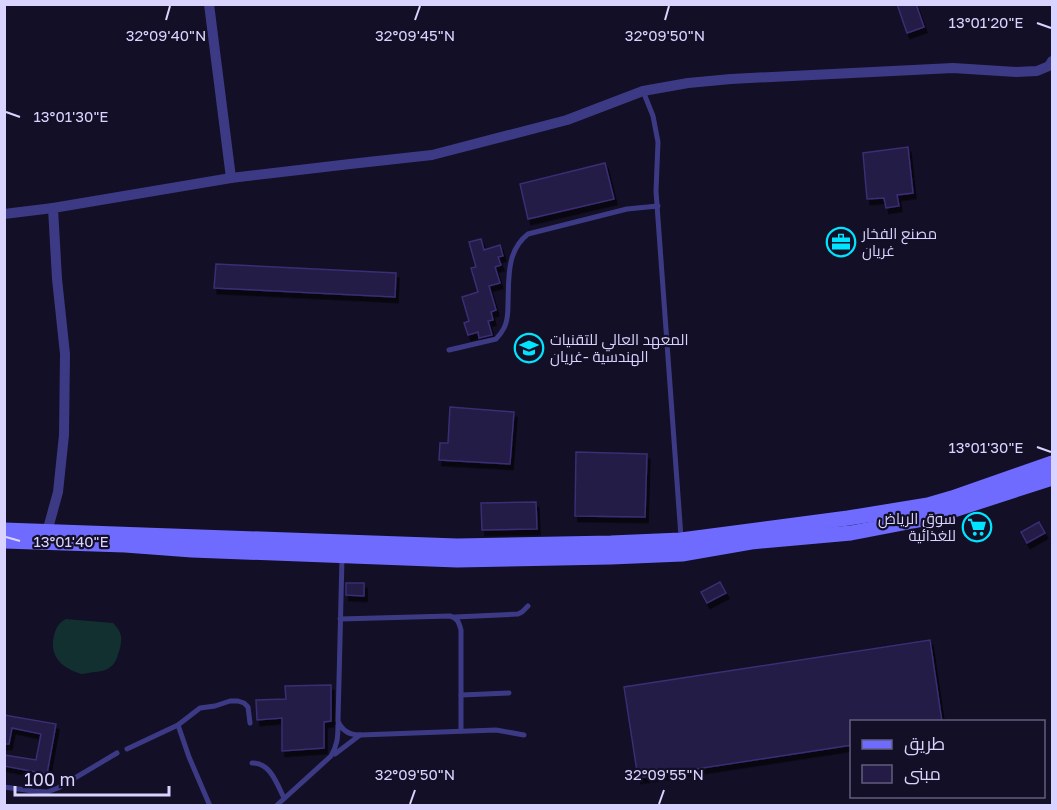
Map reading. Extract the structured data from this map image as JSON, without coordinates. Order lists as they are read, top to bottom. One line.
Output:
{"places":{"office":["مصنع الفخار غريان"],"school or university":["المعهد العالي للتقنيات الهندسية -غريان"],"supermarket":["سوق الرياض للغذائية"]},"legend":["طريق","مبنى"],"scale_bar":"100 m","coordinates":["13°01'20\"E","32°09'40\"N","32°09'45\"N","32°09'50\"N","13°01'30\"E","13°01'40\"E","32°09'55\"N"]}
